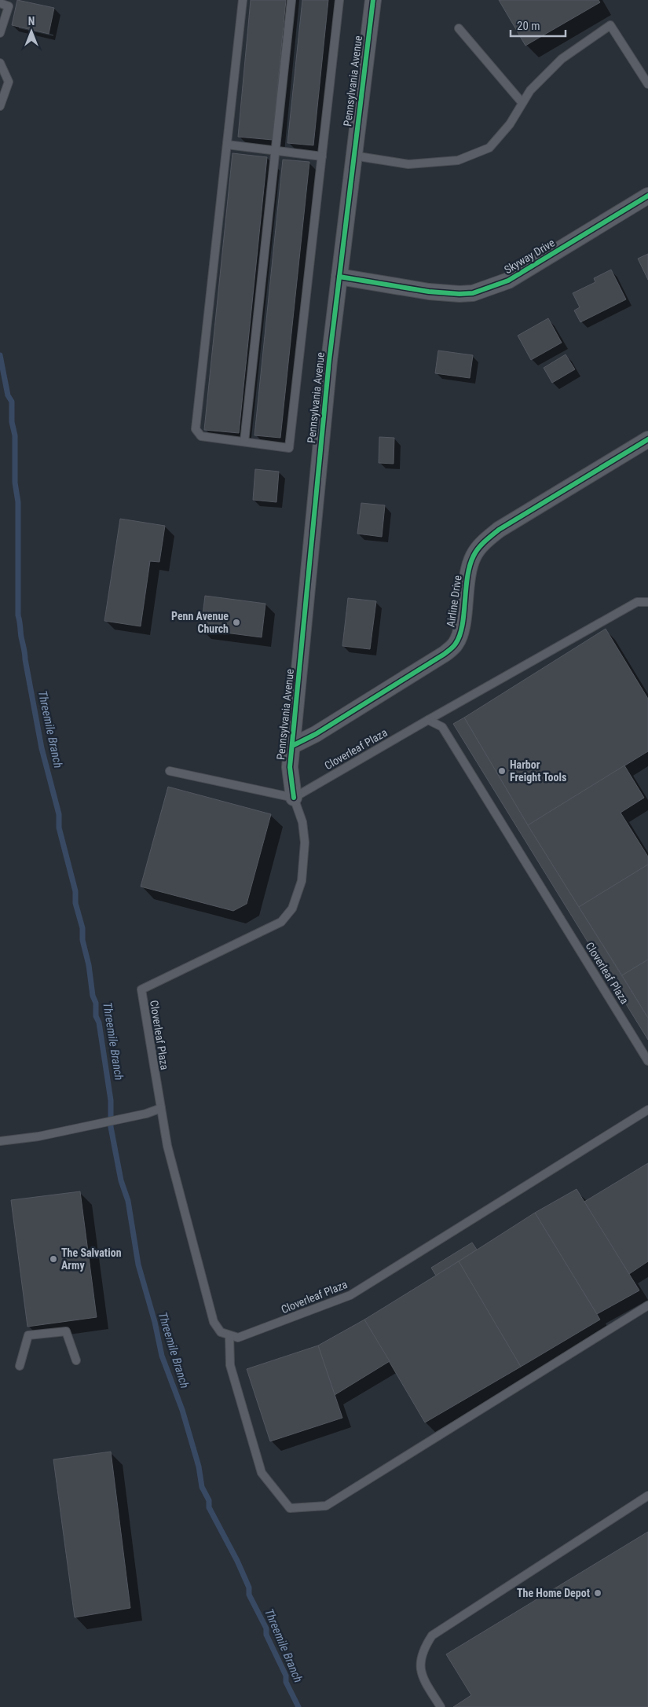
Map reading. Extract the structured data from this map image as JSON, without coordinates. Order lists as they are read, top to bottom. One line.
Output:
{"streets":{"street":["Pennsylvania Avenue","Skyway Drive","Airline Drive"],"lane":["Cloverleaf Plaza"]},"crossings":[["Pennsylvania Avenue","Skyway Drive"],["Pennsylvania Avenue","Airline Drive"],["Pennsylvania Avenue","Cloverleaf Plaza"]],"water":["Threemile Branch"],"places":["Penn Avenue Church","Harbor Freight Tools","The Salvation Army","The Home Depot"],"scale_bar":"20 m","north":"top"}
